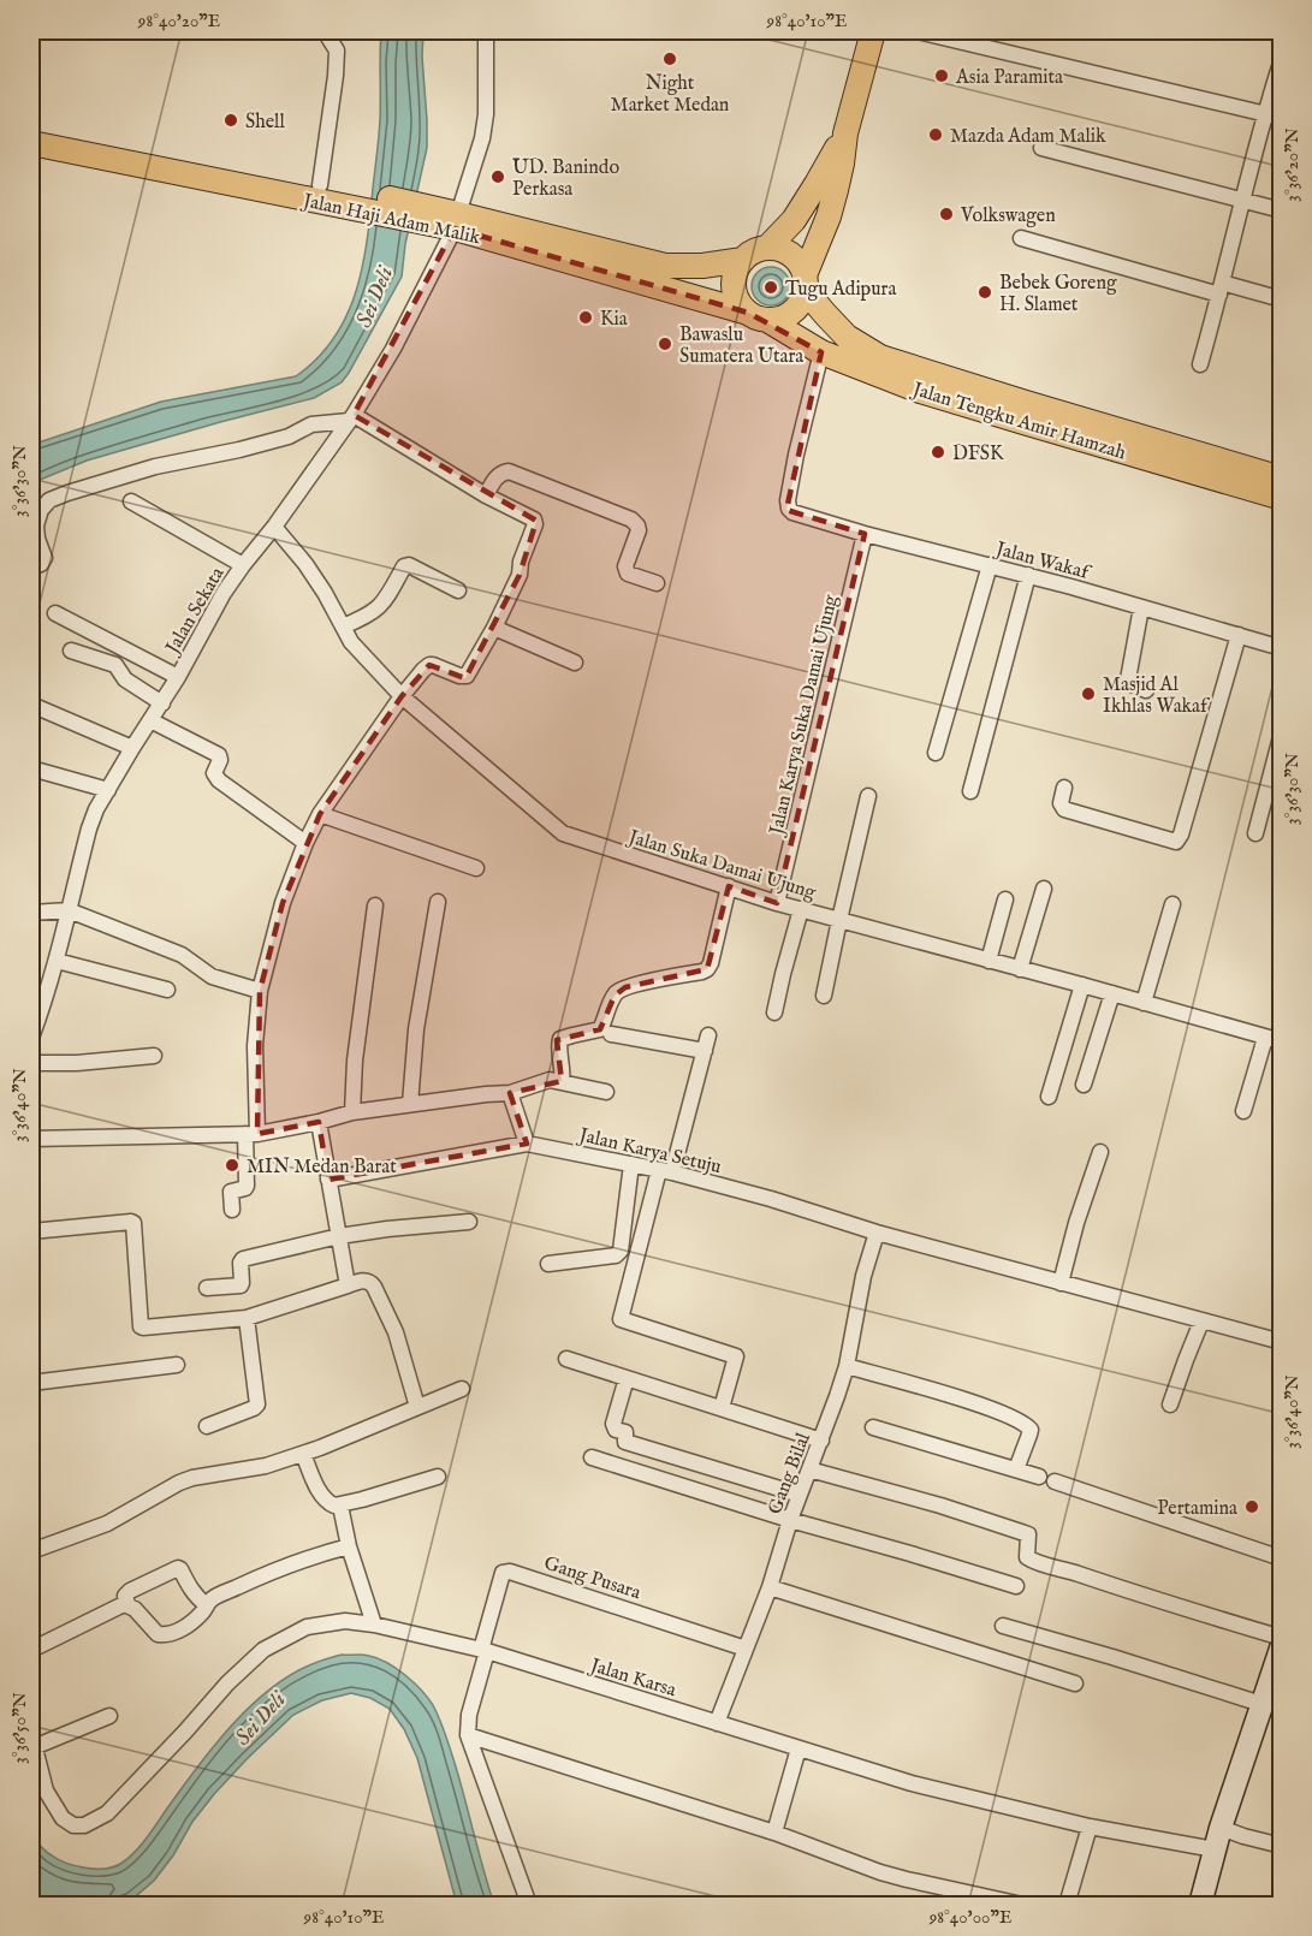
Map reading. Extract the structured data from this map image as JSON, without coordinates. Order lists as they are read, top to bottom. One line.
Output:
{"streets":{"main road":["Jalan Haji Adam Malik","Jalan Tengku Amir Hamzah"],"street":["Jalan Wakaf","Jalan Sekata","Jalan Karya Suka Damai Ujung","Jalan Suka Damai Ujung","Jalan Karya Setuju","Gang Bilal","Gang Pusara","Jalan Karsa"]},"crossings":[["Jalan Haji Adam Malik","Jalan Tengku Amir Hamzah"],["Jalan Haji Adam Malik","Jalan Sekata"],["Jalan Tengku Amir Hamzah","Jalan Wakaf"],["Jalan Wakaf","Jalan Karya Suka Damai Ujung"],["Jalan Sekata","Jalan Suka Damai Ujung"],["Jalan Karya Suka Damai Ujung","Jalan Suka Damai Ujung"],["Jalan Karya Setuju","Gang Bilal"],["Gang Bilal","Gang Pusara"],["Gang Bilal","Jalan Karsa"],["Gang Pusara","Jalan Karsa"]],"water":["Sei Deli"],"places":["Night Market Medan","Asia Paramita","Shell","Mazda Adam Malik","UD. Banindo Perkasa","Volkswagen","Tugu Adipura","Bebek Goreng H. Slamet","Kia","Bawaslu Sumatera Utara","DFSK","Masjid Al Ikhlas Wakaf","MIN Medan Barat","Pertamina"],"coordinates":["98°40'20\"E","98°40'10\"E","3°36'20\"N","3°36'30\"N","3°36'40\"N","3°36'50\"N","98°40'00\"E"]}
